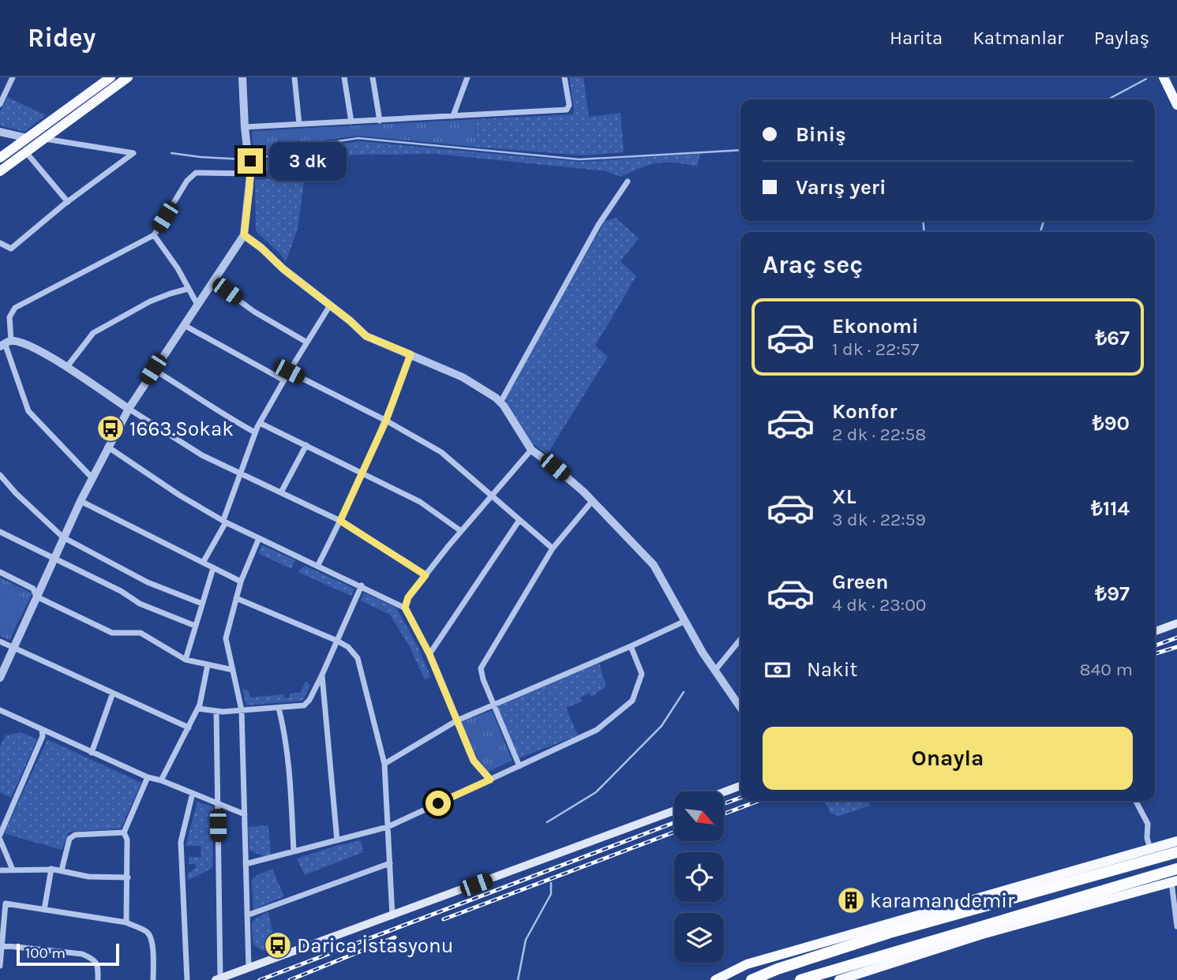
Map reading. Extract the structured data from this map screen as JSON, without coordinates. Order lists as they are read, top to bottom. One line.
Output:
{"places":{"bus stop":["1663.Sokak","Darica İstasyonu"],"building":["karaman demir"]},"scale_bar":"100 m","north":"bottom right","page":{"header":"Ridey","nav":["Harita","Katmanlar","Paylaş"],"banner":["Biniş","Varış yeri"],"bubble":"3 dk","heading":"Araç seç","list":[{"name":"Ekonomi","note":"1 dk · 22:57","value":"₺67"},{"name":"Konfor","note":"2 dk · 22:58","value":"₺90"},{"name":"XL","note":"3 dk · 22:59","value":"₺114"},{"name":"Green","note":"4 dk · 23:00","value":"₺97"}],"pay":["Nakit","840 m"],"buttons":"Onayla","scale":"100 m"}}
